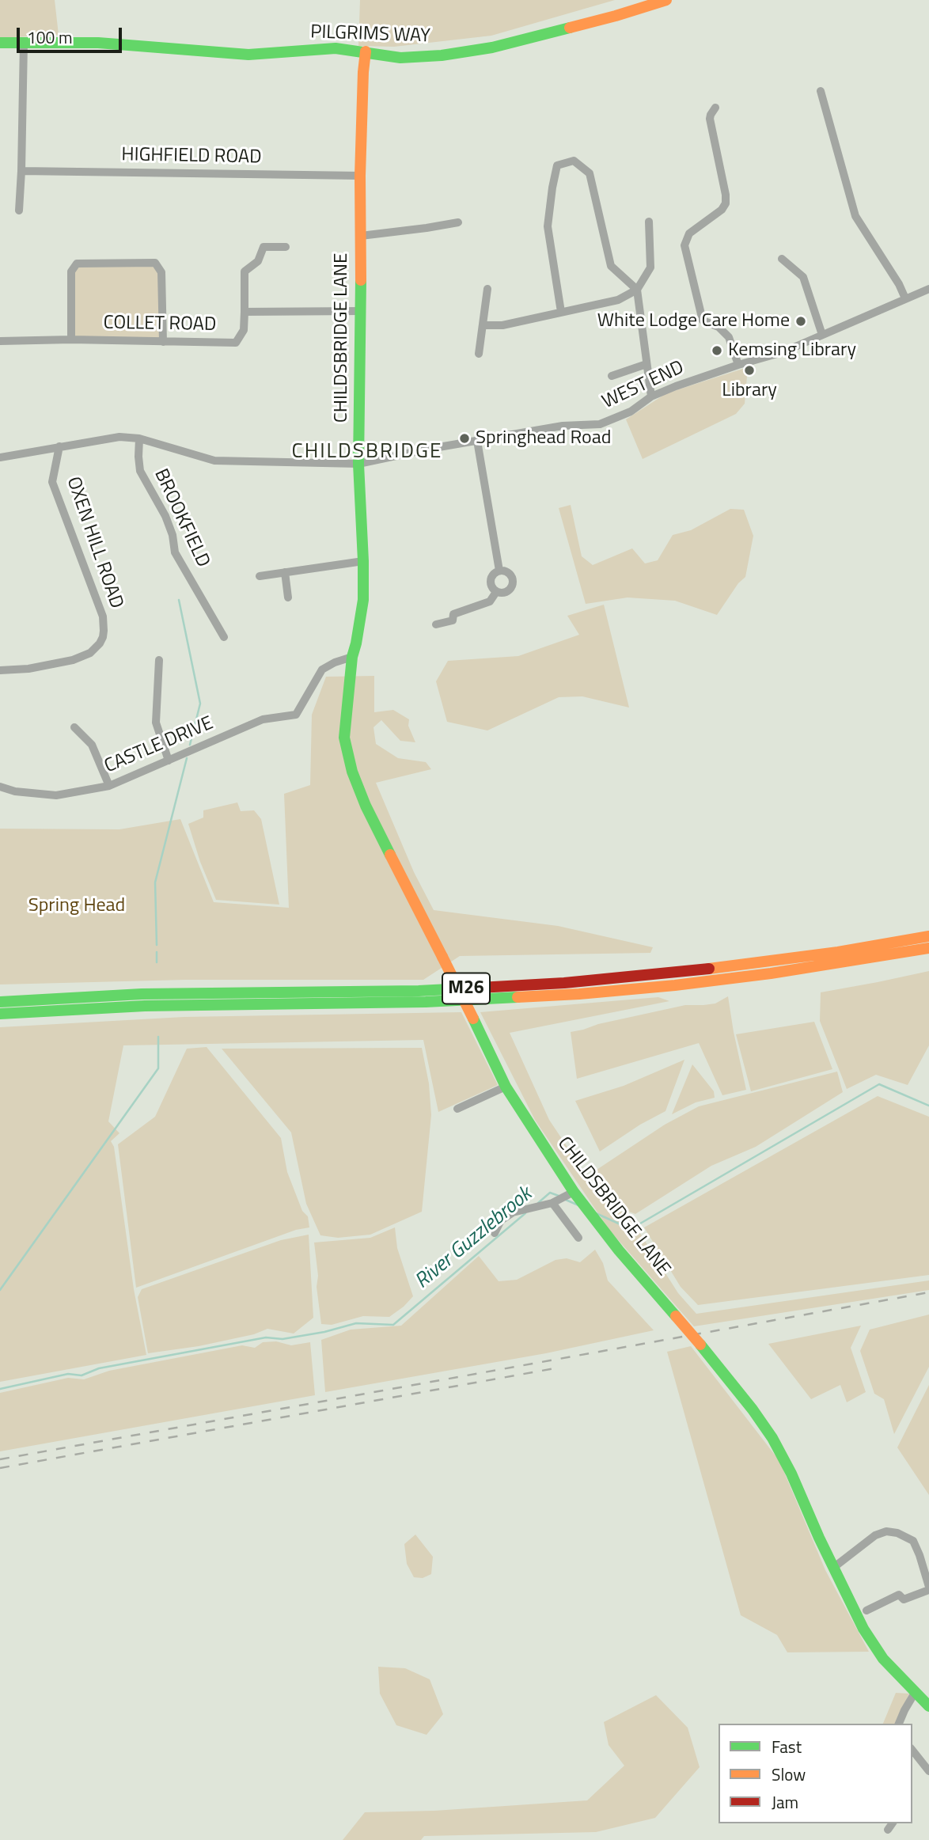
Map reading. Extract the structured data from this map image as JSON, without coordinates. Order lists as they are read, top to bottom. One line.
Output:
{"streets":{"main road":["PILGRIMS WAY","CHILDSBRIDGE LANE","M26"],"street":["HIGHFIELD ROAD","COLLET ROAD","WEST END","BROOKFIELD","OXEN HILL ROAD","CASTLE DRIVE"]},"crossings":[["PILGRIMS WAY","CHILDSBRIDGE LANE"],["HIGHFIELD ROAD","CHILDSBRIDGE LANE"],["COLLET ROAD","CHILDSBRIDGE LANE"],["CHILDSBRIDGE LANE","WEST END"],["CHILDSBRIDGE LANE","CASTLE DRIVE"],["WEST END","BROOKFIELD"],["WEST END","OXEN HILL ROAD"]],"districts":["CHILDSBRIDGE"],"water":["River Guzzlebrook"],"parks":["Spring Head"],"places":["White Lodge Care Home","Kemsing Library","Library","Springhead Road"],"legend":["Fast","Slow","Jam"],"scale_bar":"100 m"}
